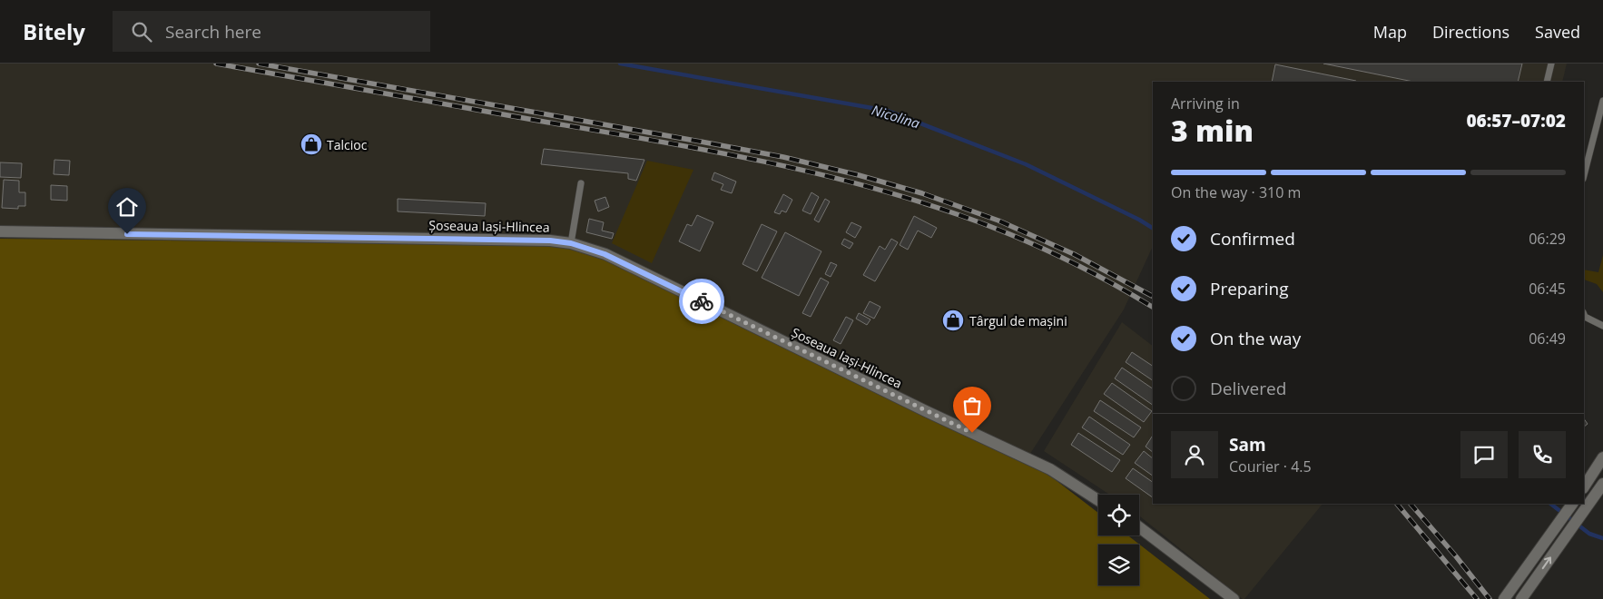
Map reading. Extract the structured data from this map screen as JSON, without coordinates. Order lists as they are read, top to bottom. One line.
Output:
{"streets":{"street":["Șoseaua Iași-Hlincea"]},"water":["Nicolina"],"places":{"shop":["Talcioc","Târgul de mașini"]},"page":{"header":"Bitely","search":"Search here","nav":["Map","Directions","Saved"],"heading":["3 min","Arriving in","06:57–07:02"],"panel":["Sam","Courier · 4.5"],"bar":"On the way · 310 m","list":[["Confirmed","06:29"],["Preparing","06:45"],["On the way","06:49"],"Delivered"]}}
